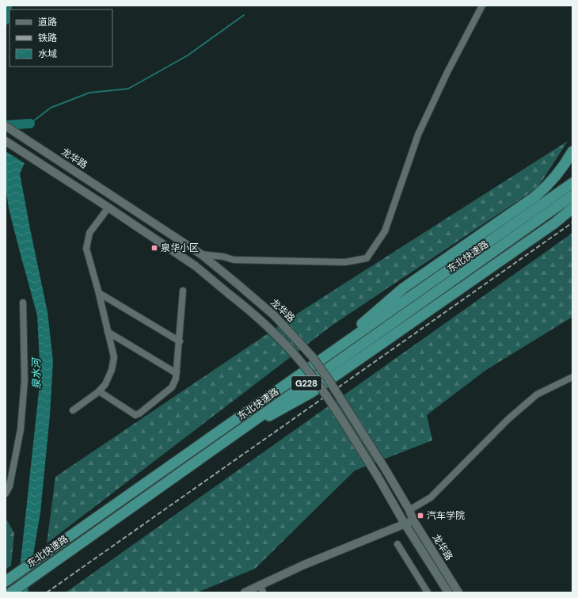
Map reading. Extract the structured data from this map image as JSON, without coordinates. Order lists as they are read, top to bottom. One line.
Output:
{"streets":{"highway":["东北快速路","G228"],"street":["龙华路"]},"water":["泉水河"],"places":{"transit":["泉华小区","汽车学院"]},"legend":["道路","铁路","水域"]}
